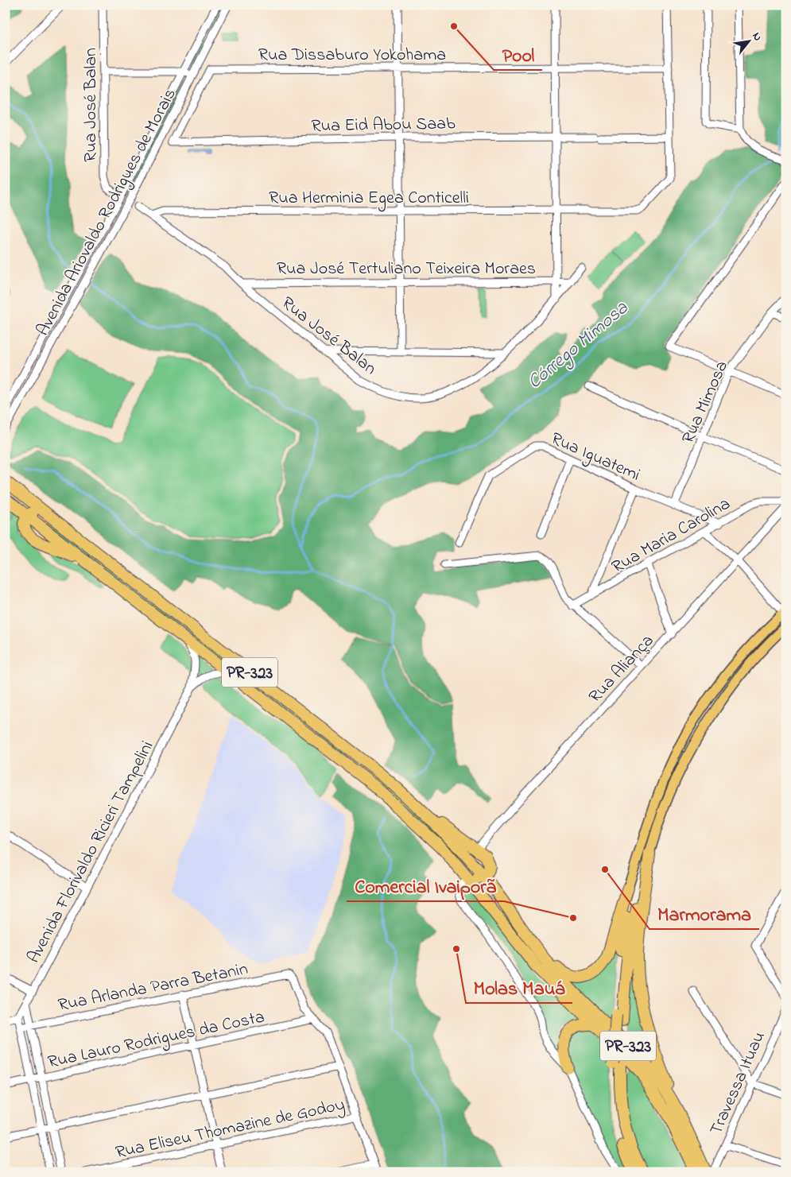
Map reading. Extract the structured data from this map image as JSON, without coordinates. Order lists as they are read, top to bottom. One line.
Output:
{"streets":{"highway":["PR-323"],"street":["Rua Dissaburo Yokohama","Rua José Balan","Rua Eid Abou Saab","Rua Herminia Egea Conticelli","Avenida Ariovaldo Rodrigues de Morais","Rua José Tertuliano Teixeira Moraes","Rua Mimosa","Rua Iguatemi","Rua Maria Carolina","Rua Aliança","Avenida Florivaldo Ricieri Tampelini","Rua Arlanda Parra Betanin","Rua Lauro Rodrigues da Costa","Travessa Ituau","Rua Eliseu Thomazine de Godoy"]},"crossings":[["Rua Dissaburo Yokohama","Rua Eid Abou Saab"],["Rua Dissaburo Yokohama","Rua Herminia Egea Conticelli"],["Rua José Balan","Rua Herminia Egea Conticelli"],["Rua José Balan","Avenida Ariovaldo Rodrigues de Morais"],["Rua José Balan","Rua José Tertuliano Teixeira Moraes"],["Rua Eid Abou Saab","Rua Herminia Egea Conticelli"],["Rua Mimosa","Rua Iguatemi"],["Rua Iguatemi","Rua Maria Carolina"],["PR-323","Avenida Florivaldo Ricieri Tampelini"],["PR-323","Travessa Ituau"],["Rua Arlanda Parra Betanin","Rua Lauro Rodrigues da Costa"]],"water":["Córrego Mimosa"],"places":["Pool","Marmorama","Comercial Ivaiporã","Molas Mauá"],"north":"top right"}
